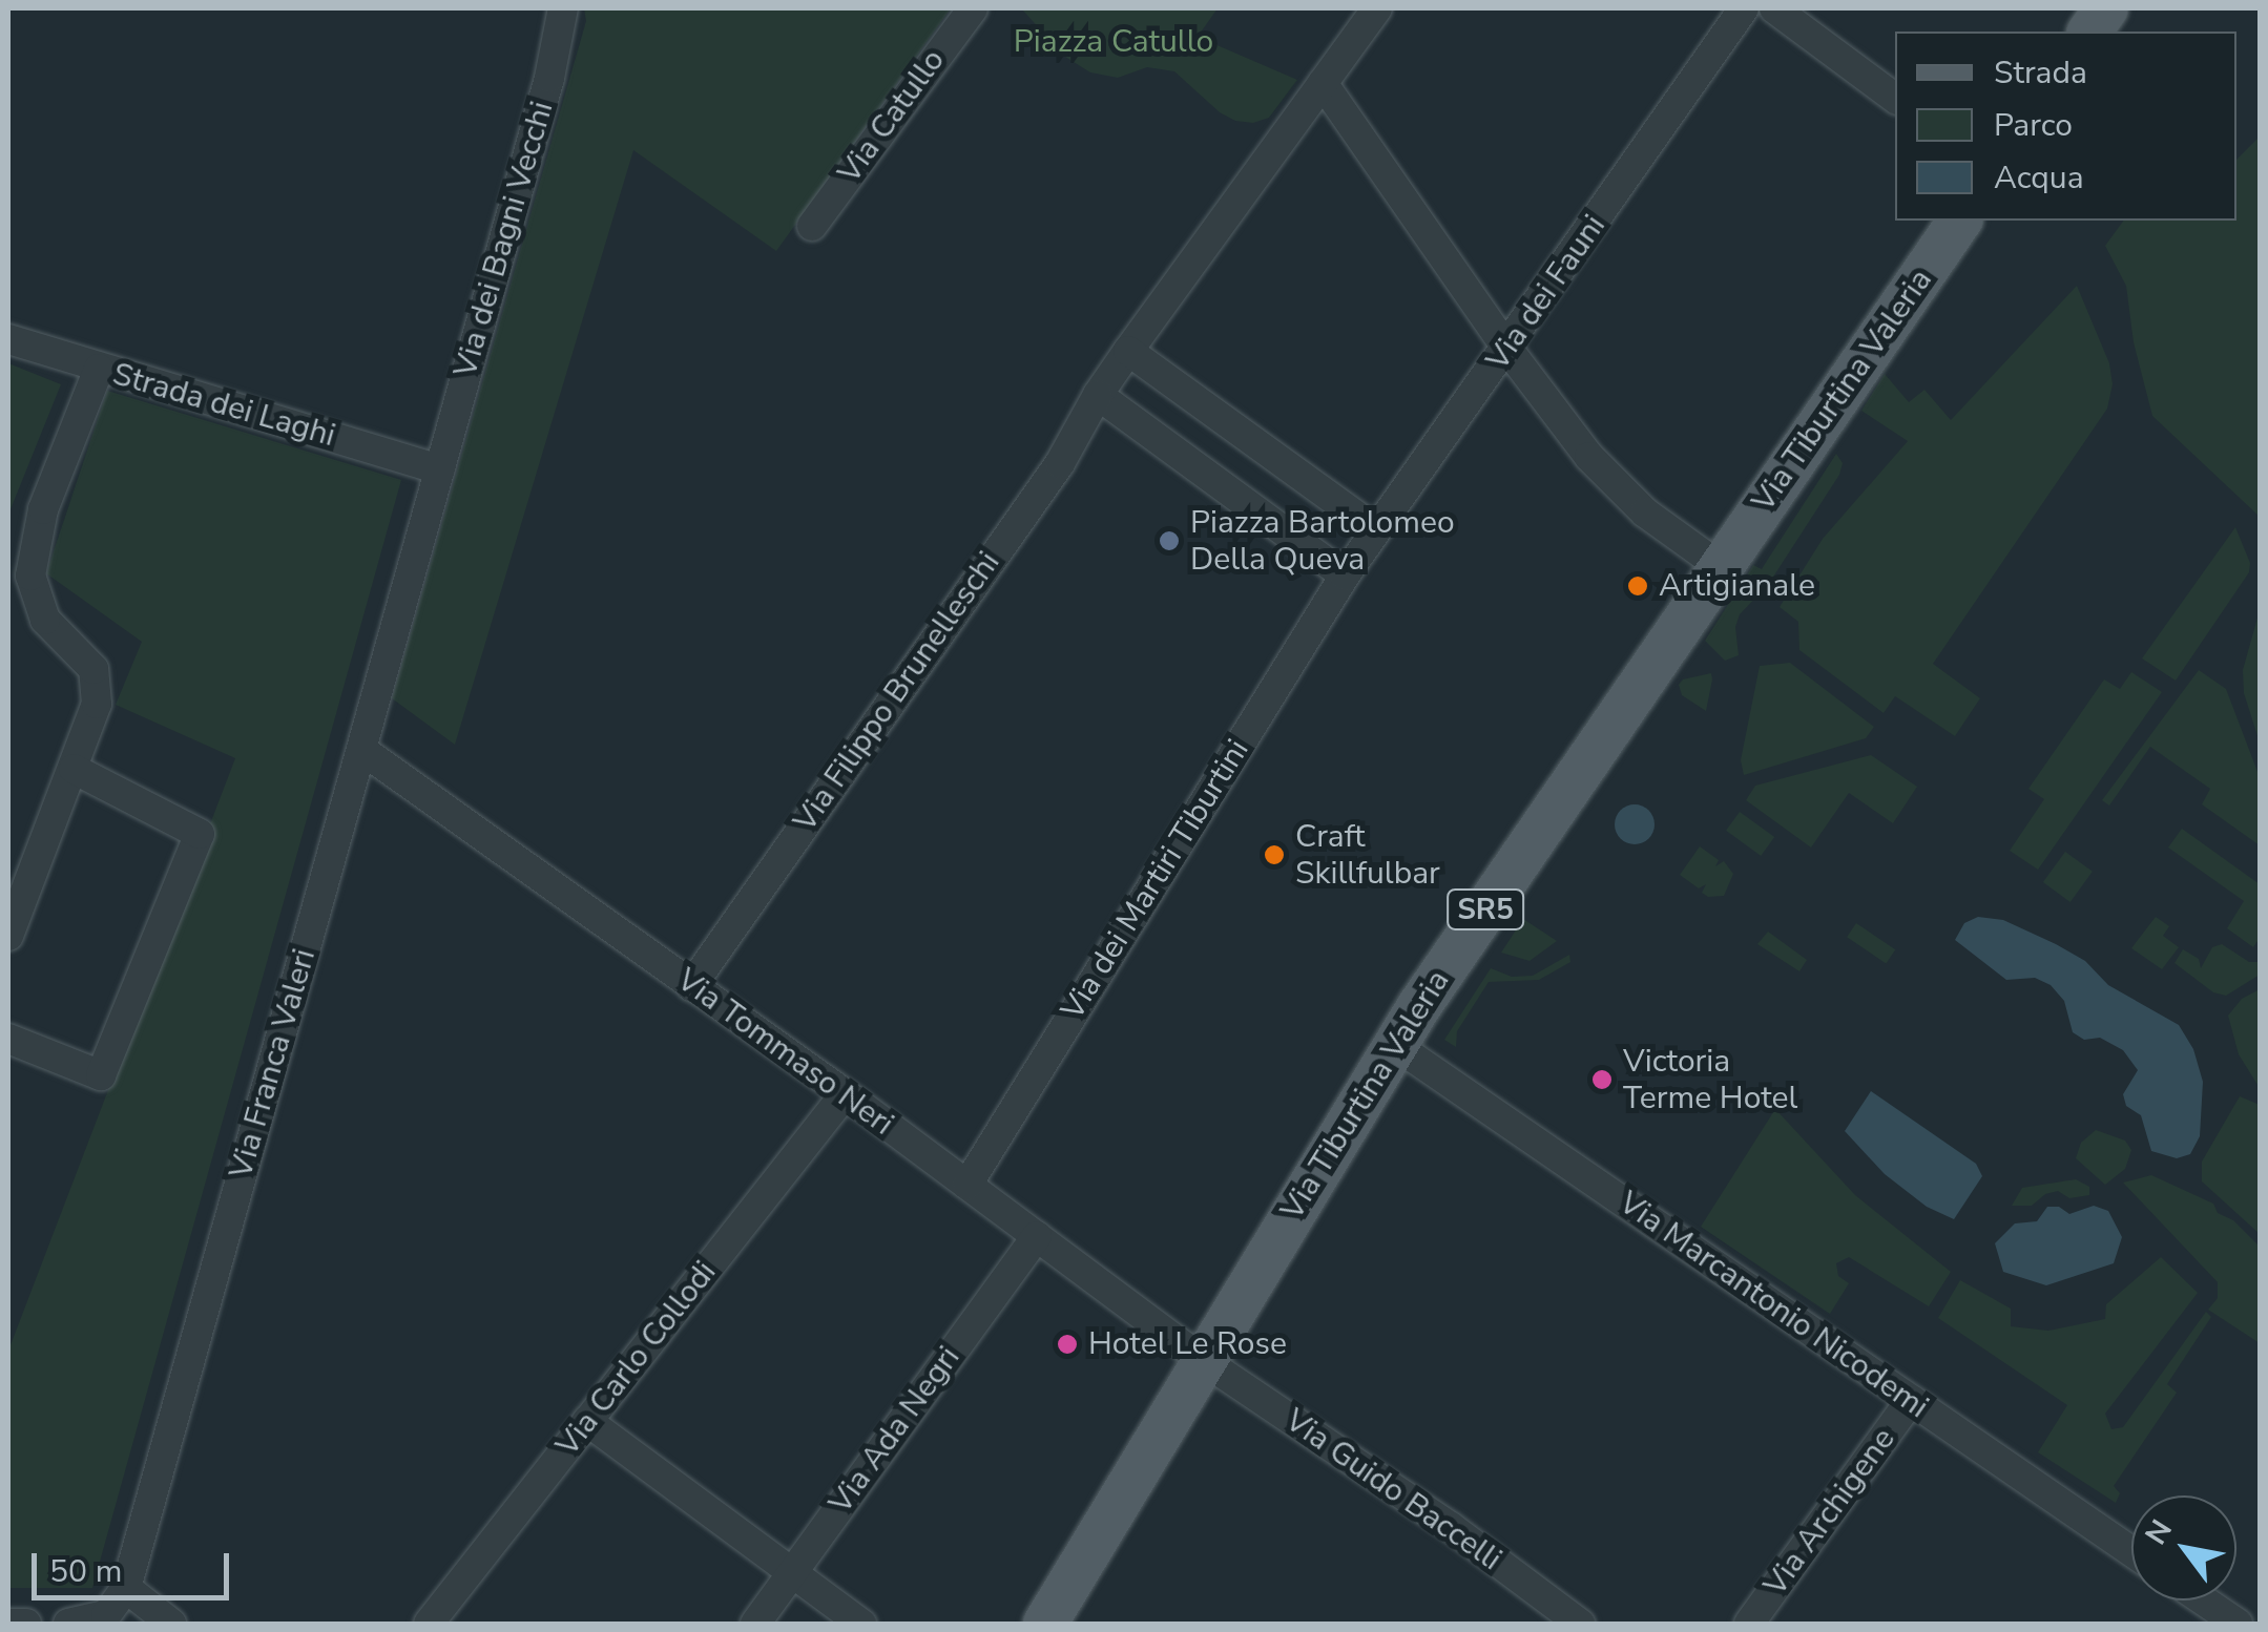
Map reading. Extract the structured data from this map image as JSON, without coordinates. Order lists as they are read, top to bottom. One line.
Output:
{"streets":{"main road":["Via Tiburtina Valeria","SR5"],"street":["Via Catullo","Via dei Bagni Vecchi","Via dei Fauni","Strada dei Laghi","Via Filippo Brunelleschi","Via dei Martiri Tiburtini","Via Tommaso Neri","Via Franca Valeri","Via Marcantonio Nicodemi","Via Carlo Collodi","Via Ada Negri","Via Guido Baccelli","Via Archigene"]},"crossings":[["Via dei Bagni Vecchi","Strada dei Laghi"],["Via dei Bagni Vecchi","Via Franca Valeri"],["Via dei Fauni","Via dei Martiri Tiburtini"],["Via Tiburtina Valeria","Via Tommaso Neri"],["Via Tiburtina Valeria","Via Marcantonio Nicodemi"],["Via Tiburtina Valeria","Via Guido Baccelli"],["Strada dei Laghi","Via Franca Valeri"],["Via Filippo Brunelleschi","Via Tommaso Neri"],["Via dei Martiri Tiburtini","Via Tommaso Neri"],["Via Tommaso Neri","Via Franca Valeri"],["Via Tommaso Neri","Via Carlo Collodi"],["Via Tommaso Neri","Via Ada Negri"],["Via Tommaso Neri","Via Guido Baccelli"],["Via Marcantonio Nicodemi","Via Archigene"]],"parks":["Piazza Catullo"],"places":["Piazza Bartolomeo Della Queva","Artigianale","Craft Skillfulbar","Victoria Terme Hotel","Hotel Le Rose"],"legend":["Strada","Parco","Acqua"],"scale_bar":"50 m","north":"top left"}
